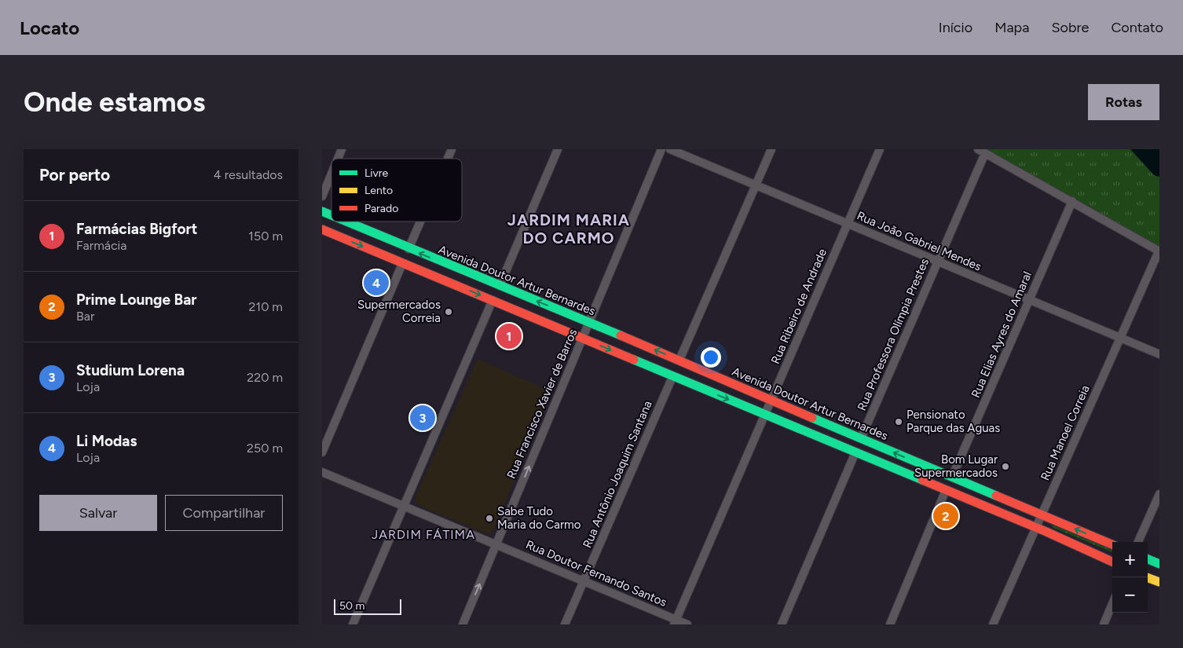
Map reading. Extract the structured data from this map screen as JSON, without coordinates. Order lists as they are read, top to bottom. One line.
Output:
{"streets":{"main road":["Avenida Doutor Artur Bernardes"],"street":["Rua João Gabriel Mendes","Rua Ribeiro de Andrade","Rua Professora Olímpia Prestes","Rua Elias Ayres do Amaral","Rua Francisco Xavier de Barros","Rua Manoel Correia","Rua Antônio Joaquim Santana","Rua Doutor Fernando Santos"]},"crossings":[["Rua João Gabriel Mendes","Rua Ribeiro de Andrade"],["Rua João Gabriel Mendes","Rua Professora Olímpia Prestes"],["Rua João Gabriel Mendes","Rua Elias Ayres do Amaral"],["Rua João Gabriel Mendes","Rua Manoel Correia"],["Avenida Doutor Artur Bernardes","Rua Ribeiro de Andrade"],["Avenida Doutor Artur Bernardes","Rua Professora Olímpia Prestes"],["Avenida Doutor Artur Bernardes","Rua Elias Ayres do Amaral"],["Avenida Doutor Artur Bernardes","Rua Francisco Xavier de Barros"],["Avenida Doutor Artur Bernardes","Rua Manoel Correia"],["Rua Ribeiro de Andrade","Rua Doutor Fernando Santos"],["Rua Francisco Xavier de Barros","Rua Doutor Fernando Santos"],["Rua Antônio Joaquim Santana","Rua Doutor Fernando Santos"]],"one_way":["Rua Francisco Xavier de Barros"],"districts":["JARDIM MARIA DO CARMO","JARDIM FÁTIMA"],"places":["Supermercados Correia","Pensionato Parque das Aguas","Bom Lugar Supermercados","Sabe Tudo Maria do Carmo"],"legend":["Livre","Lento","Parado"],"scale_bar":"50 m","page":{"header":"Locato","nav":["Início","Mapa","Sobre","Contato"],"buttons":["Rotas",["Salvar","Compartilhar"]],"title":"Onde estamos","heading":["Por perto","4 resultados"],"list":[{"mark":"1","name":"Farmácias Bigfort","note":"Farmácia","value":"150 m"},{"mark":"2","name":"Prime Lounge Bar","note":"Bar","value":"210 m"},{"mark":"3","name":"Studium Lorena","note":"Loja","value":"220 m"},{"mark":"4","name":"Li Modas","note":"Loja","value":"250 m"}],"pins":["4","1","3","2"],"map_buttons":["+","−"],"scale":"50 m"}}
